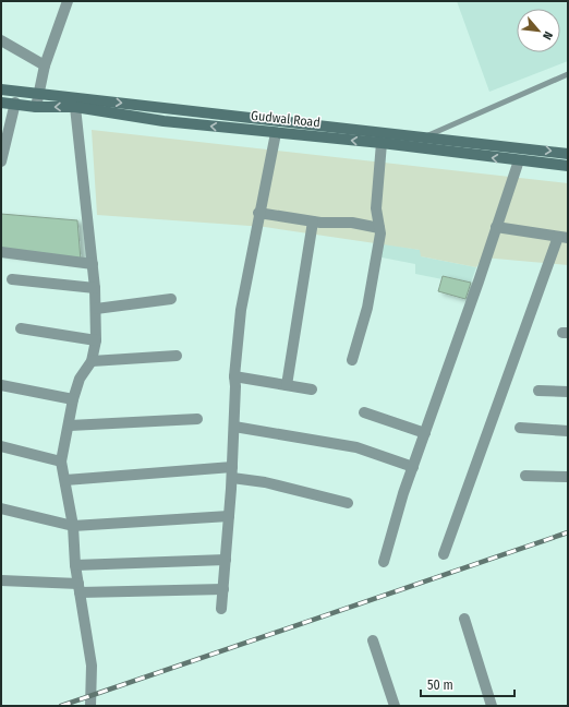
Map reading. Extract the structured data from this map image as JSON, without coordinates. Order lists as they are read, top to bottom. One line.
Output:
{"streets":{"main road":["Gudwal Road"]},"scale_bar":"50 m","north":"bottom right"}
